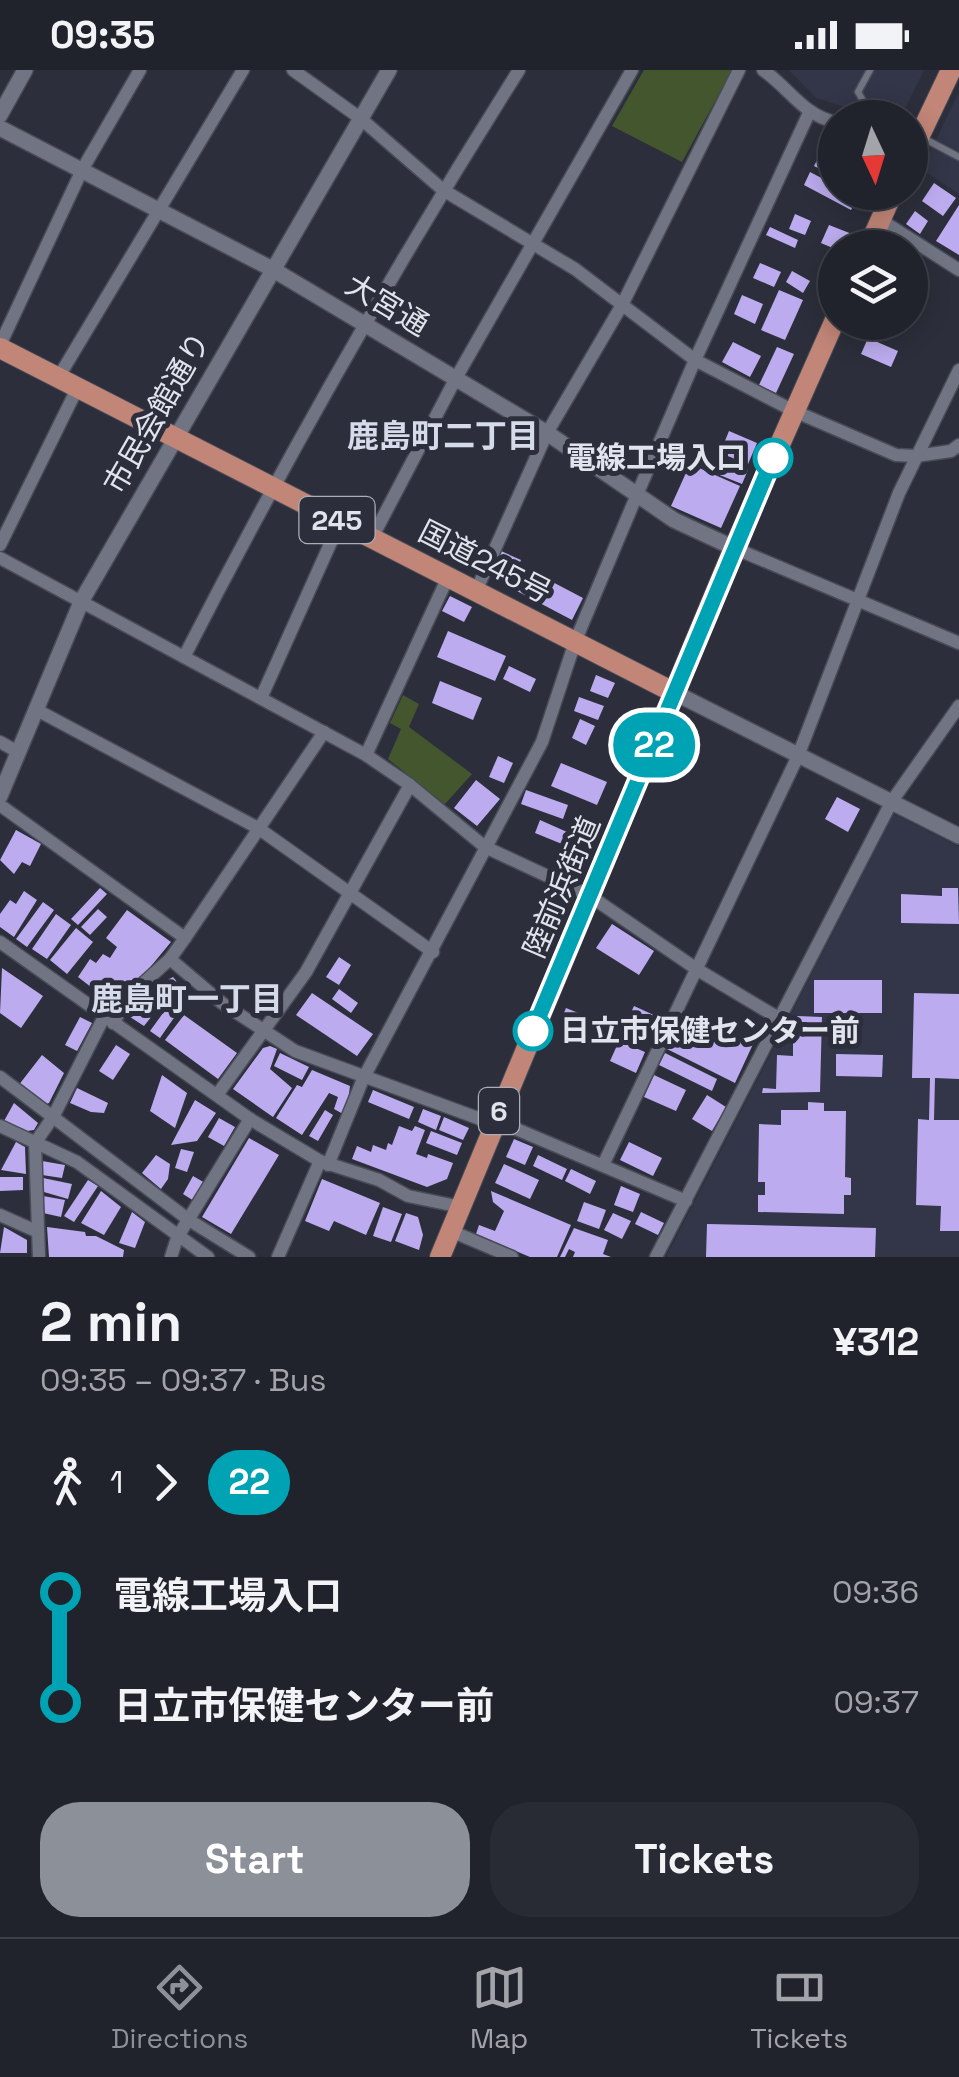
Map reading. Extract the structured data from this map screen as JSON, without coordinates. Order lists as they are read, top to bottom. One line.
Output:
{"streets":{"highway":["245","国道245号","陸前浜街道","6"],"street":["大宮通","市民会館通り"]},"crossings":[["大宮通","市民会館通り"],["大宮通","陸前浜街道"],["市民会館通り","国道245号"],["国道245号","陸前浜街道"]],"districts":["鹿島町二丁目","鹿島町一丁目"],"places":["電線工場入口","日立市保健センター前"],"lines":["bus line 22"],"north":"bottom","page":{"status":"09:35","on_map":"22","heading":["2 min","09:35 – 09:37 · Bus","¥312"],"legs":["1","22"],"list":[{"name":"電線工場入口","value":"09:36"},{"name":"日立市保健センター前","value":"09:37"}],"buttons":["Start","Tickets"],"tabs":["Directions","Map","Tickets"]}}
